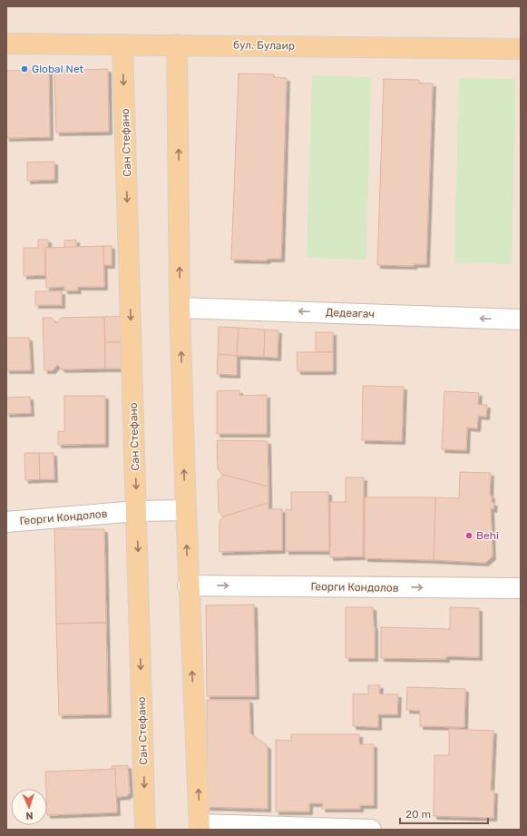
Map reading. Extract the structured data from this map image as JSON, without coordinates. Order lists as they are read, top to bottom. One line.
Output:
{"streets":{"main road":["бул. Булаир","Сан Стефано"],"street":["Дедеагач","Георги Кондолов"]},"crossings":[["бул. Булаир","Сан Стефано"],["Сан Стефано","Георги Кондолов"]],"one_way":["Дедеагач","Георги Кондолов"],"places":["Global Net","Behi"],"scale_bar":"20 m","north":"bottom"}
